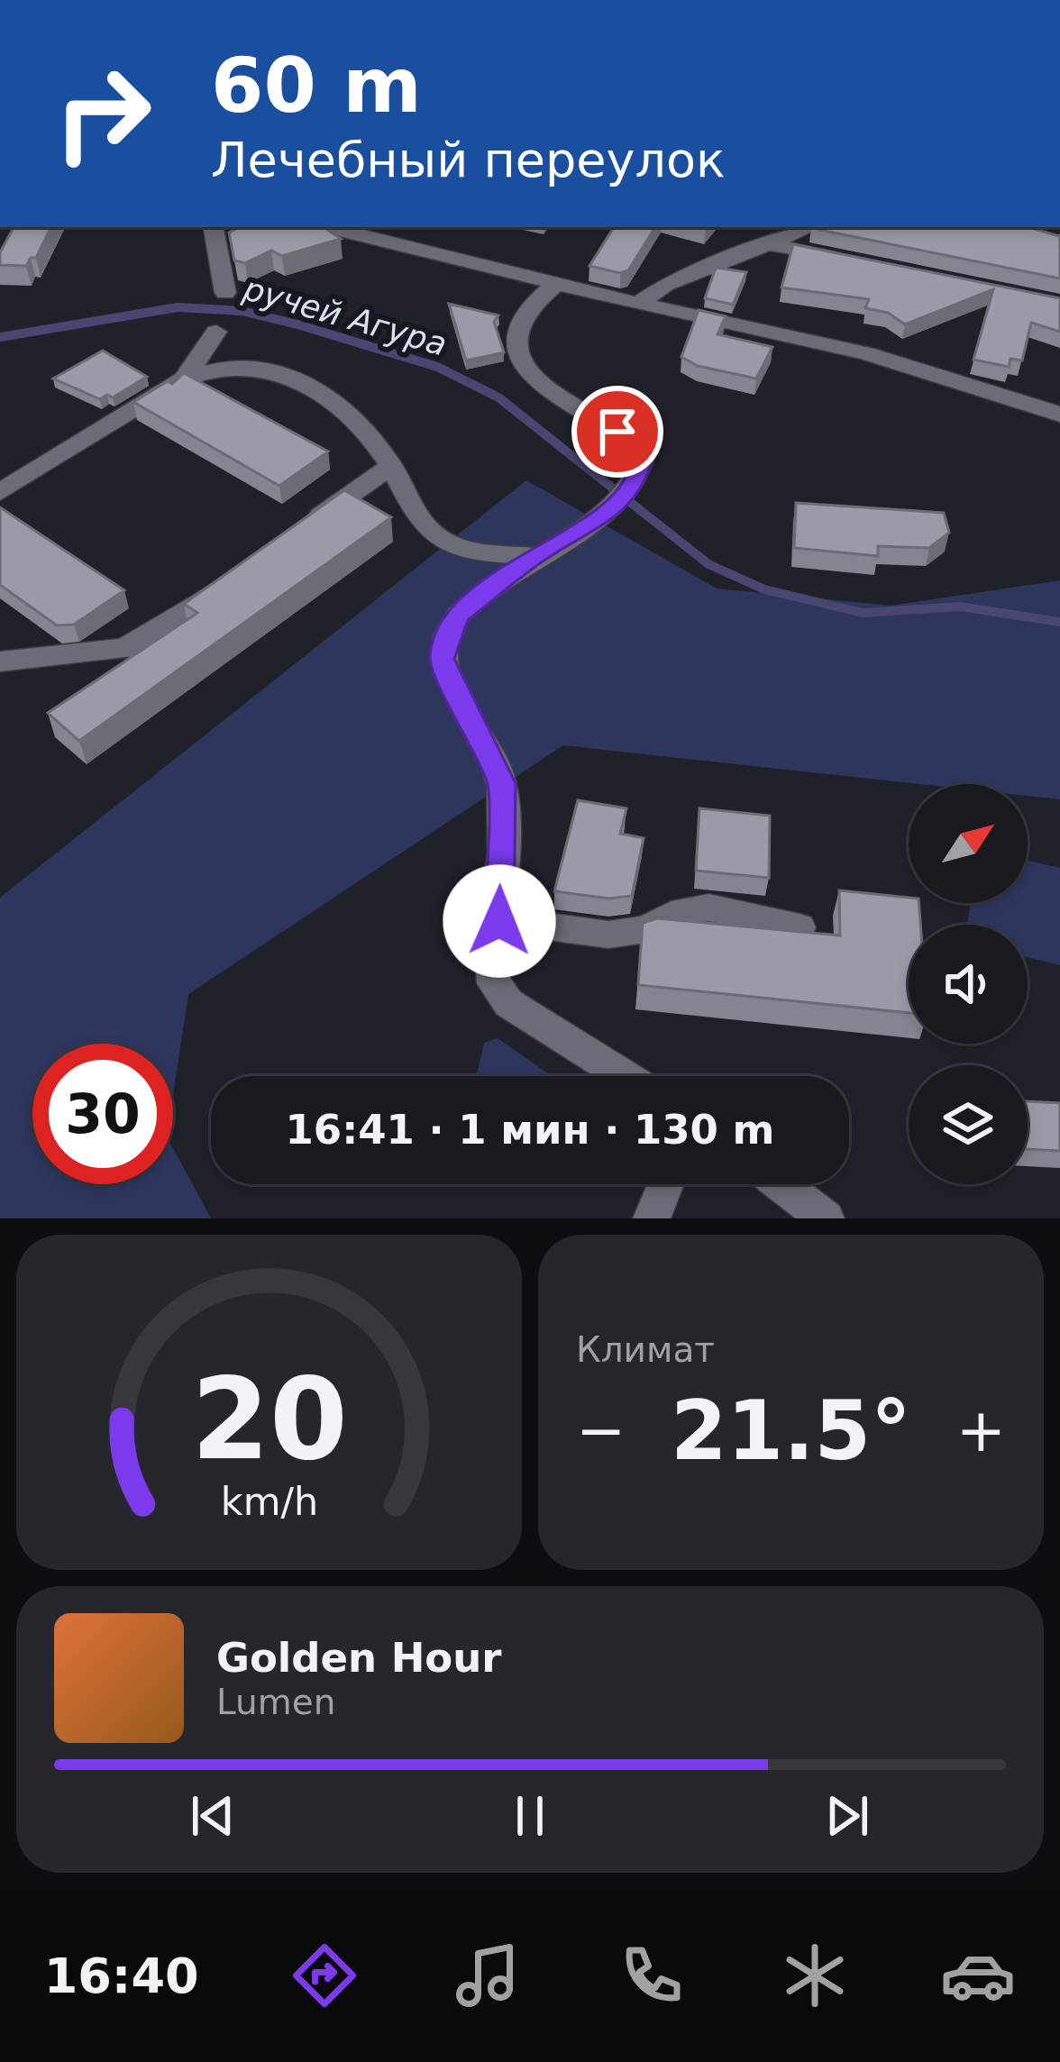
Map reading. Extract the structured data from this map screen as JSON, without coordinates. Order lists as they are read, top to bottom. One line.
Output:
{"water":["ручей Агура"],"north":"top right","page":{"turn":["60 m","Лечебный переулок"],"limit":"30","trip":"16:41 · 1 мин · 130 m","tile":"Климат","heat":["−","21.5°","+"],"song":["Golden Hour","Lumen"],"tabs":"16:40","gauge":["20","km/h"]}}
